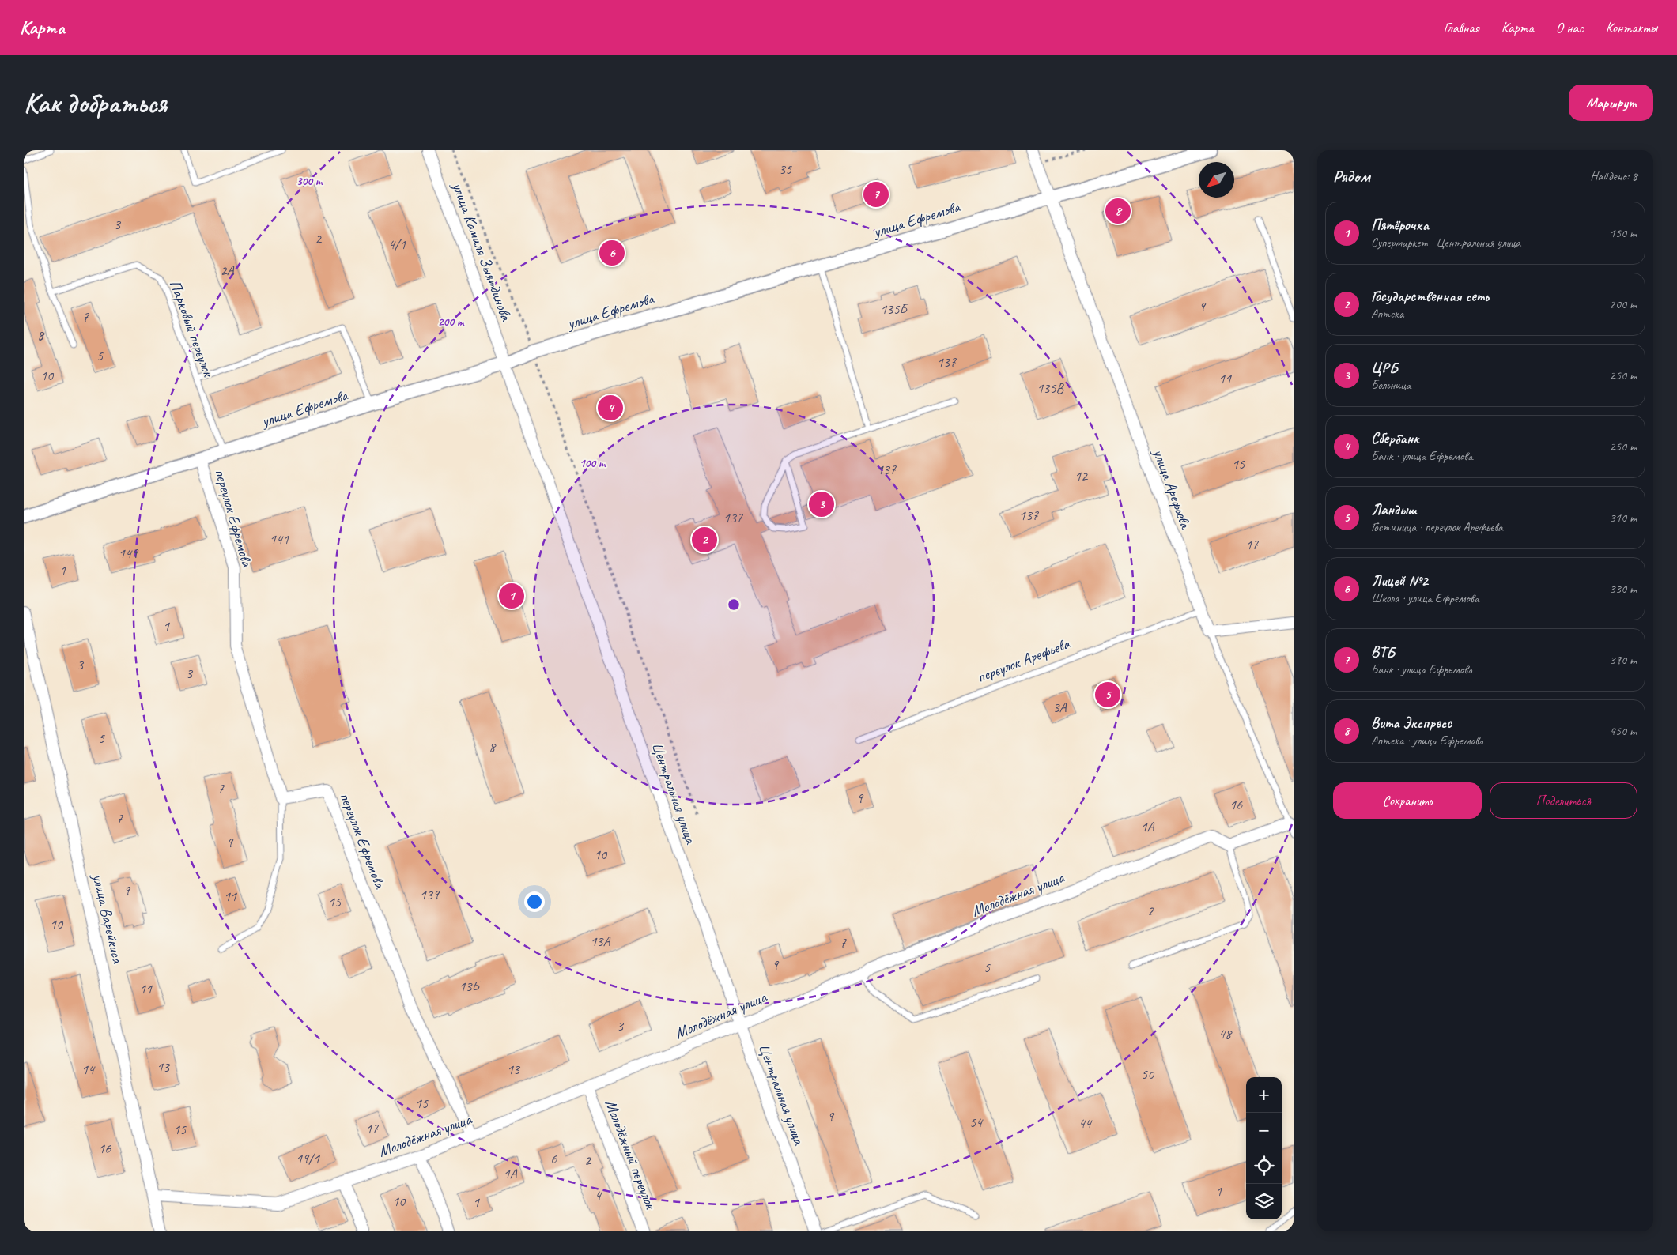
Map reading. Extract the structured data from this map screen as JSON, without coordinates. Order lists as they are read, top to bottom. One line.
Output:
{"streets":{"street":["улица Ефремова","улица Камиля Зыятдинова","улица Арефьева","переулок Ефремова","Центральная улица","Молодёжная улица","улица Варейкиса","Молодёжный переулок"],"lane":["Парковый переулок","переулок Арефьева"]},"crossings":[["улица Ефремова","улица Камиля Зыятдинова"],["улица Ефремова","Парковый переулок"],["улица Ефремова","улица Арефьева"],["улица Ефремова","переулок Ефремова"],["улица Ефремова","Центральная улица"],["улица Камиля Зыятдинова","Центральная улица"],["улица Арефьева","переулок Арефьева"],["переулок Ефремова","Молодёжная улица"],["Центральная улица","Молодёжная улица"],["Молодёжная улица","улица Варейкиса"],["Молодёжная улица","Молодёжный переулок"]],"house_numbers":["35","3","2","4/1","2А","9","135Б","7","8","5","137","10","11","135В","15","137","12","137","137","141","17","149","1","1","3","3","3А","5","8","7","9","16","7","1А","9","10","9","139","11","15","2","10","13А","7","9","5","13Б","11","3","48","13","14","13","50","15","9","54","44","17","15","16","19/1","6","2","1А","1","4","10","1"],"north":"bottom left","page":{"header":"Карта","nav":["Главная","Карта","О нас","Контакты"],"buttons":["Маршрут",["Сохранить","Поделиться"]],"title":"Как добраться","heading":["Рядом","Найдено: 8"],"pins":["7","8","6","4","3","2","1","5"],"list":[{"mark":"1","name":"Пятёрочка","note":"Супермаркет · Центральная улица","value":"150 m"},{"mark":"2","name":"Государственная сеть","note":"Аптека","value":"200 m"},{"mark":"3","name":"ЦРБ","note":"Больница","value":"250 m"},{"mark":"4","name":"Сбербанк","note":"Банк · улица Ефремова","value":"250 m"},{"mark":"5","name":"Ландыш","note":"Гостиница · переулок Арефьева","value":"310 m"},{"mark":"6","name":"Лицей №2","note":"Школа · улица Ефремова","value":"330 m"},{"mark":"7","name":"ВТБ","note":"Банк · улица Ефремова","value":"390 m"},{"mark":"8","name":"Вита Экспресс","note":"Аптека · улица Ефремова","value":"450 m"}],"map_buttons":["+","−"]},"rings":["300 m","200 m","100 m"]}
